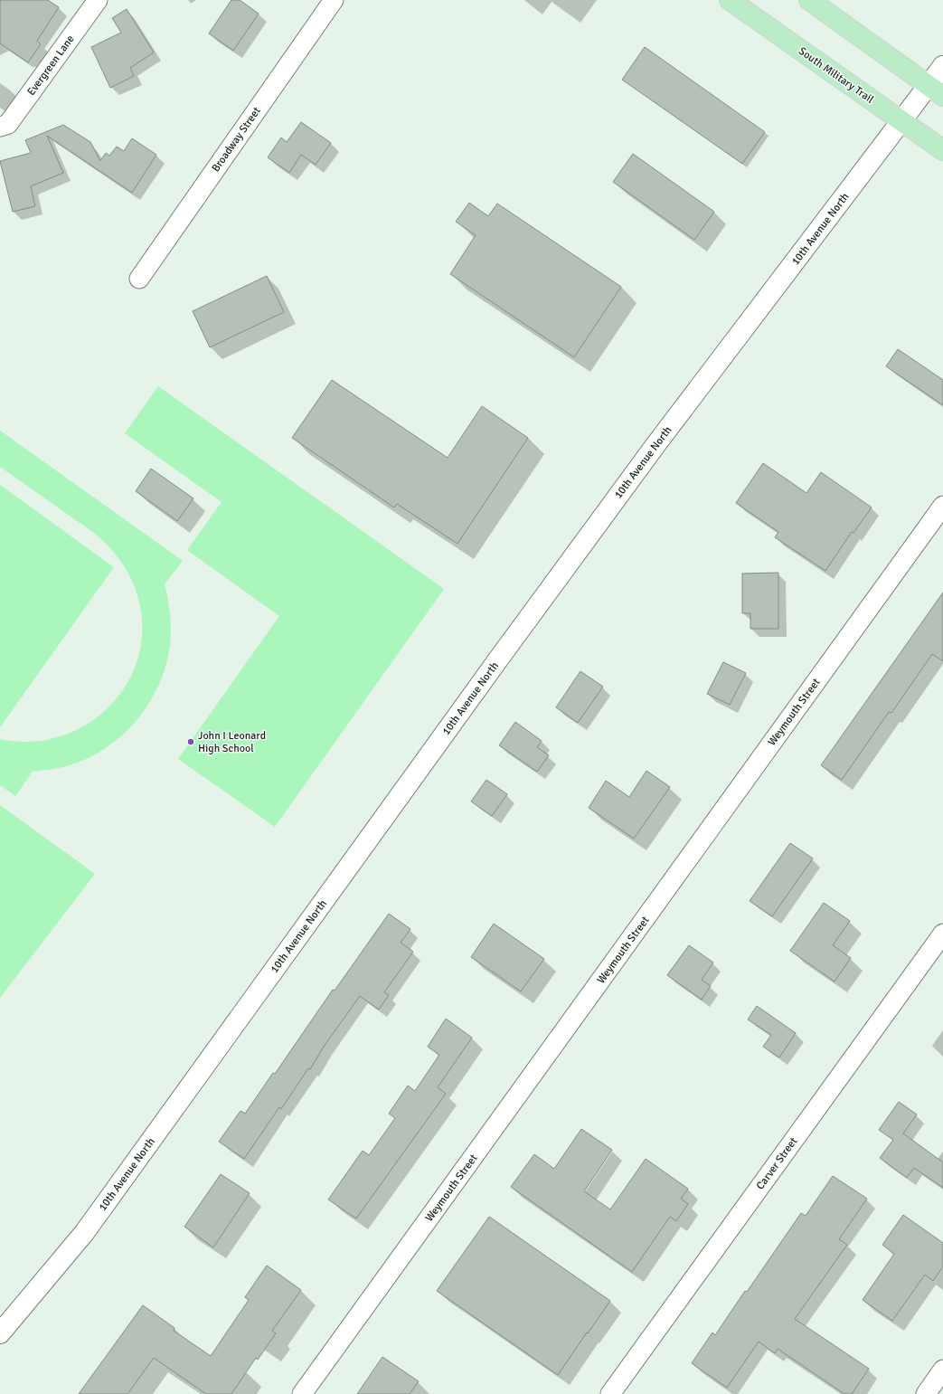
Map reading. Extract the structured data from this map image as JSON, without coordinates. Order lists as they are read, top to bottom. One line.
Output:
{"streets":{"main road":["South Military Trail"],"street":["Evergreen Lane","Broadway Street","10th Avenue North","Weymouth Street","Carver Street"]},"crossings":[["South Military Trail","10th Avenue North"]],"places":["John I Leonard High School"]}
